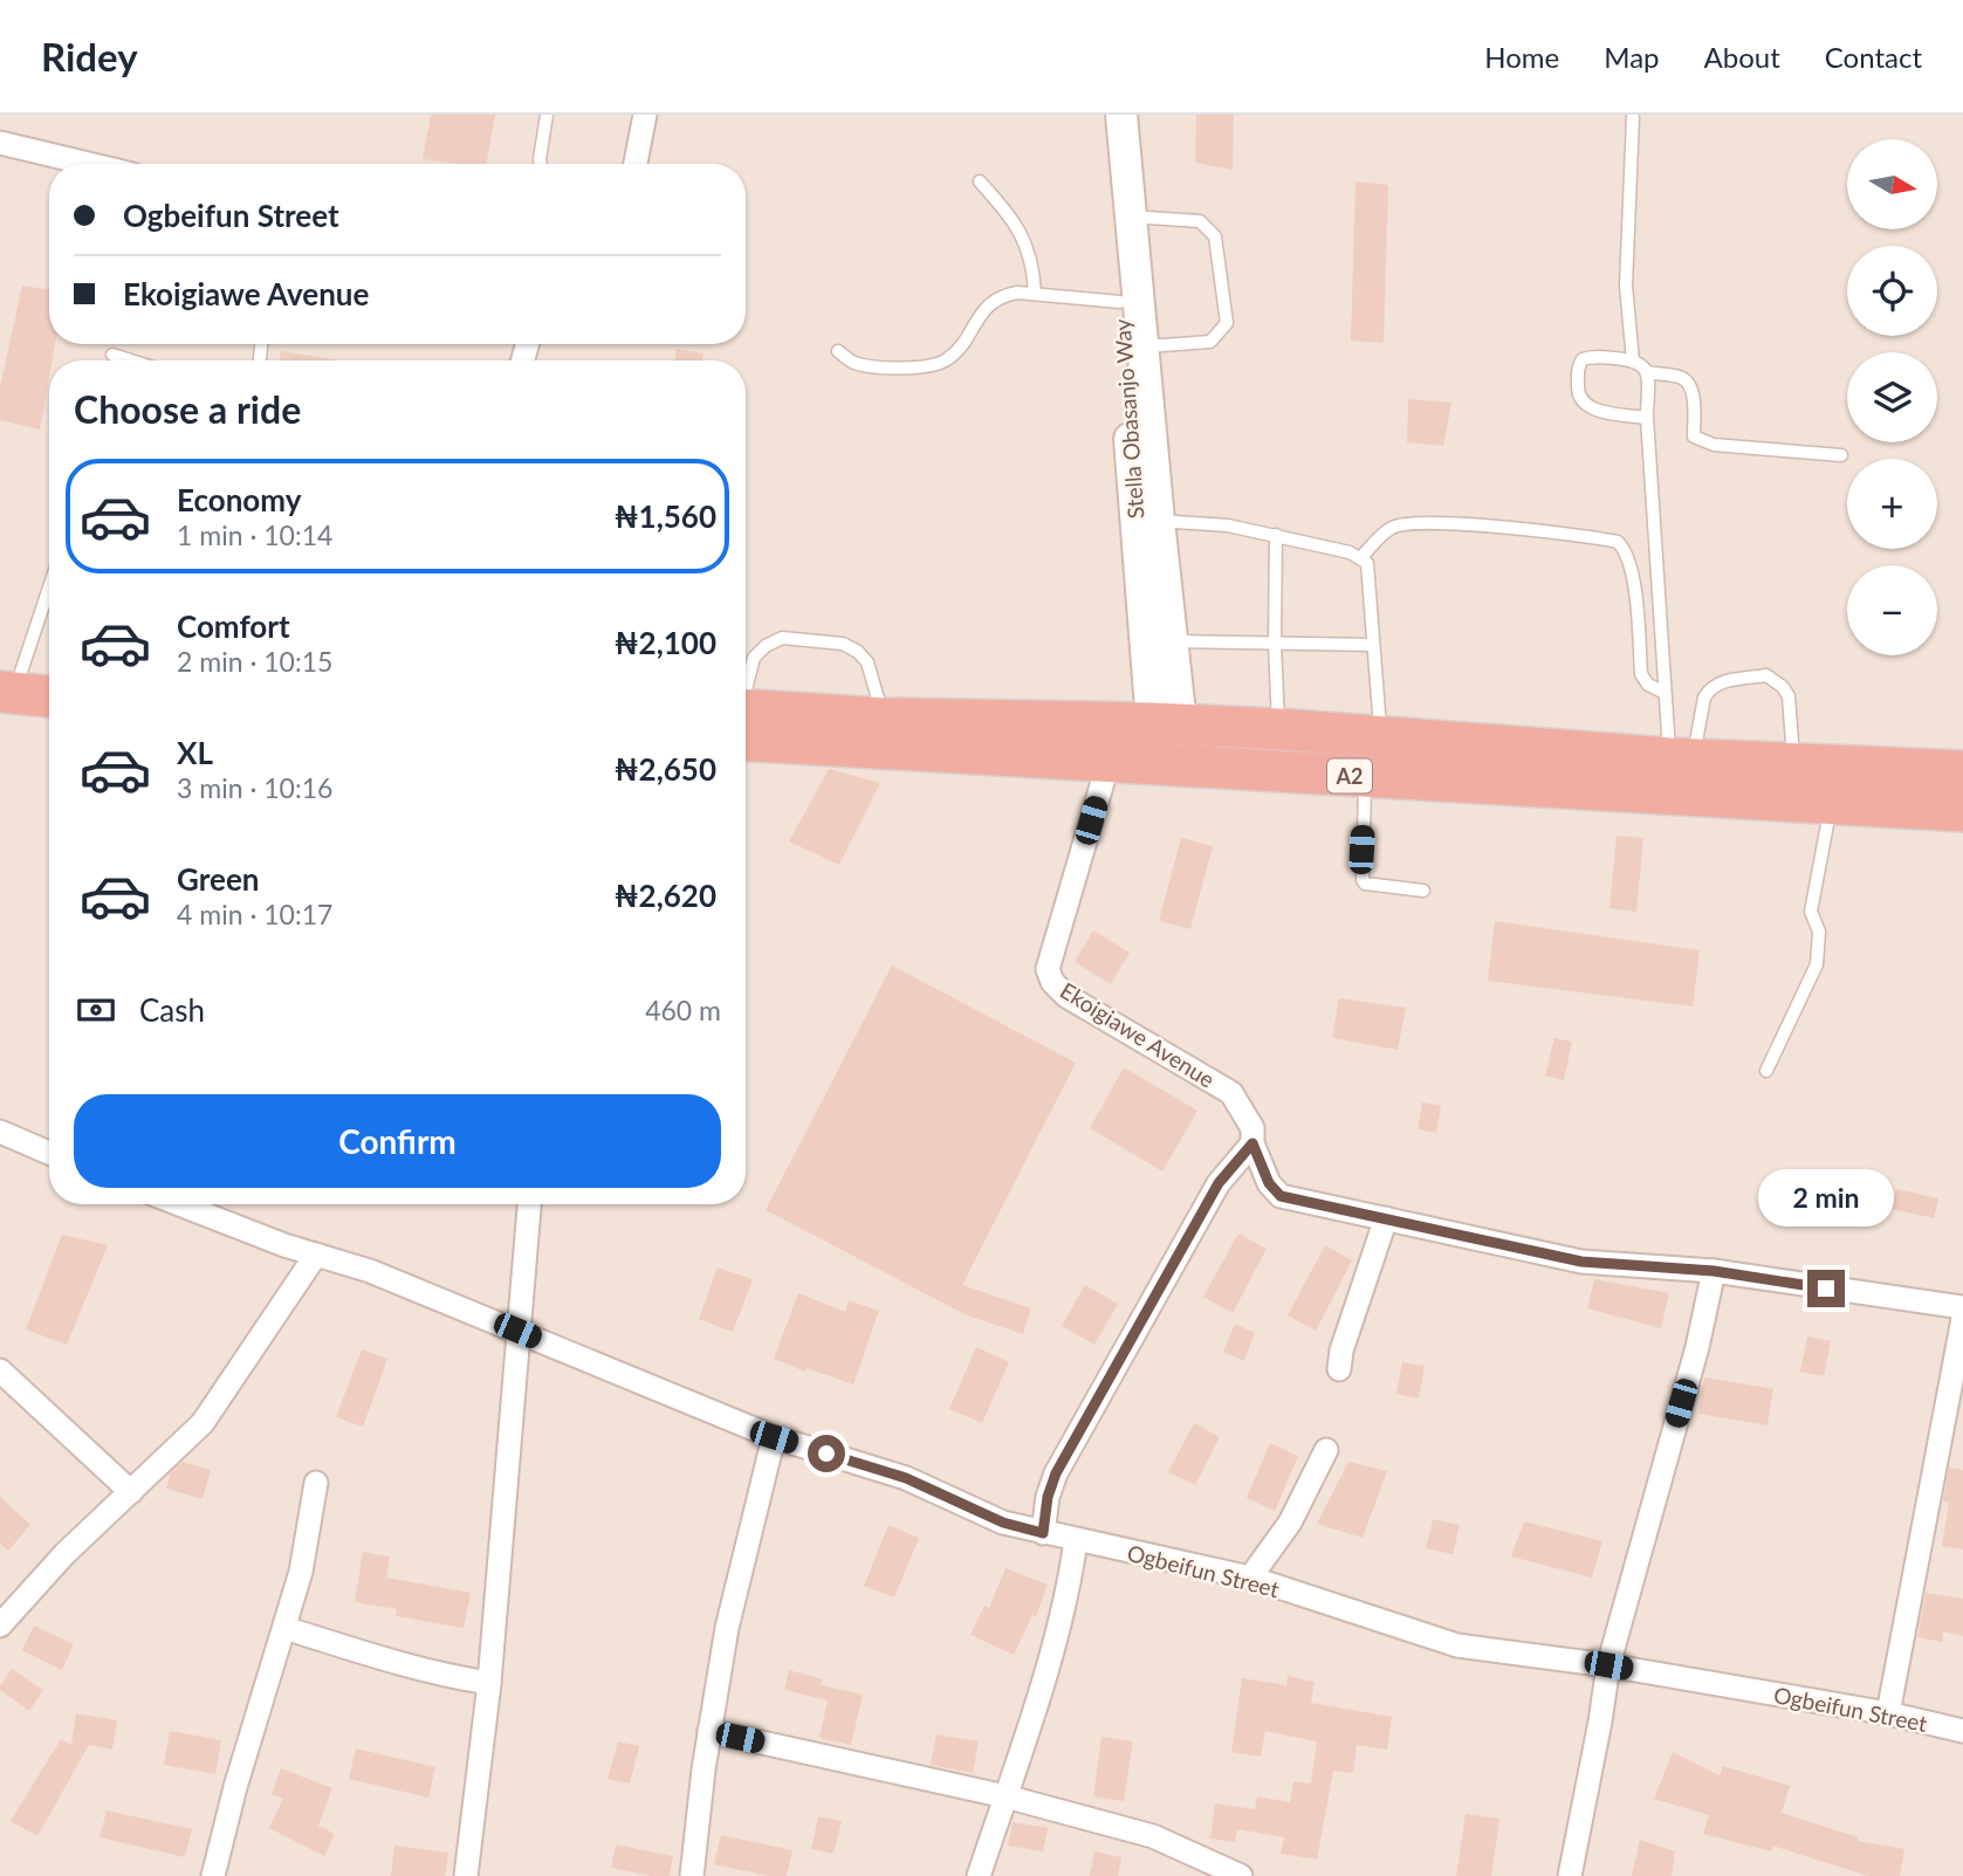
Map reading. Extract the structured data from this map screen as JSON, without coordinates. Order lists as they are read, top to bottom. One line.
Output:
{"streets":{"highway":["A2"],"street":["Stella Obasanjo Way","Ekoigiawe Avenue","Ogbeifun Street"]},"crossings":[["Stella Obasanjo Way","A2"],["A2","Ekoigiawe Avenue"]],"north":"right","page":{"header":"Ridey","nav":["Home","Map","About","Contact"],"map_buttons":["+","−"],"banner":["Ogbeifun Street","Ekoigiawe Avenue"],"heading":"Choose a ride","list":[{"name":"Economy","note":"1 min · 10:14","value":"₦1,560"},{"name":"Comfort","note":"2 min · 10:15","value":"₦2,100"},{"name":"XL","note":"3 min · 10:16","value":"₦2,650"},{"name":"Green","note":"4 min · 10:17","value":"₦2,620"}],"pay":["Cash","460 m"],"buttons":"Confirm","bubble":"2 min"}}
